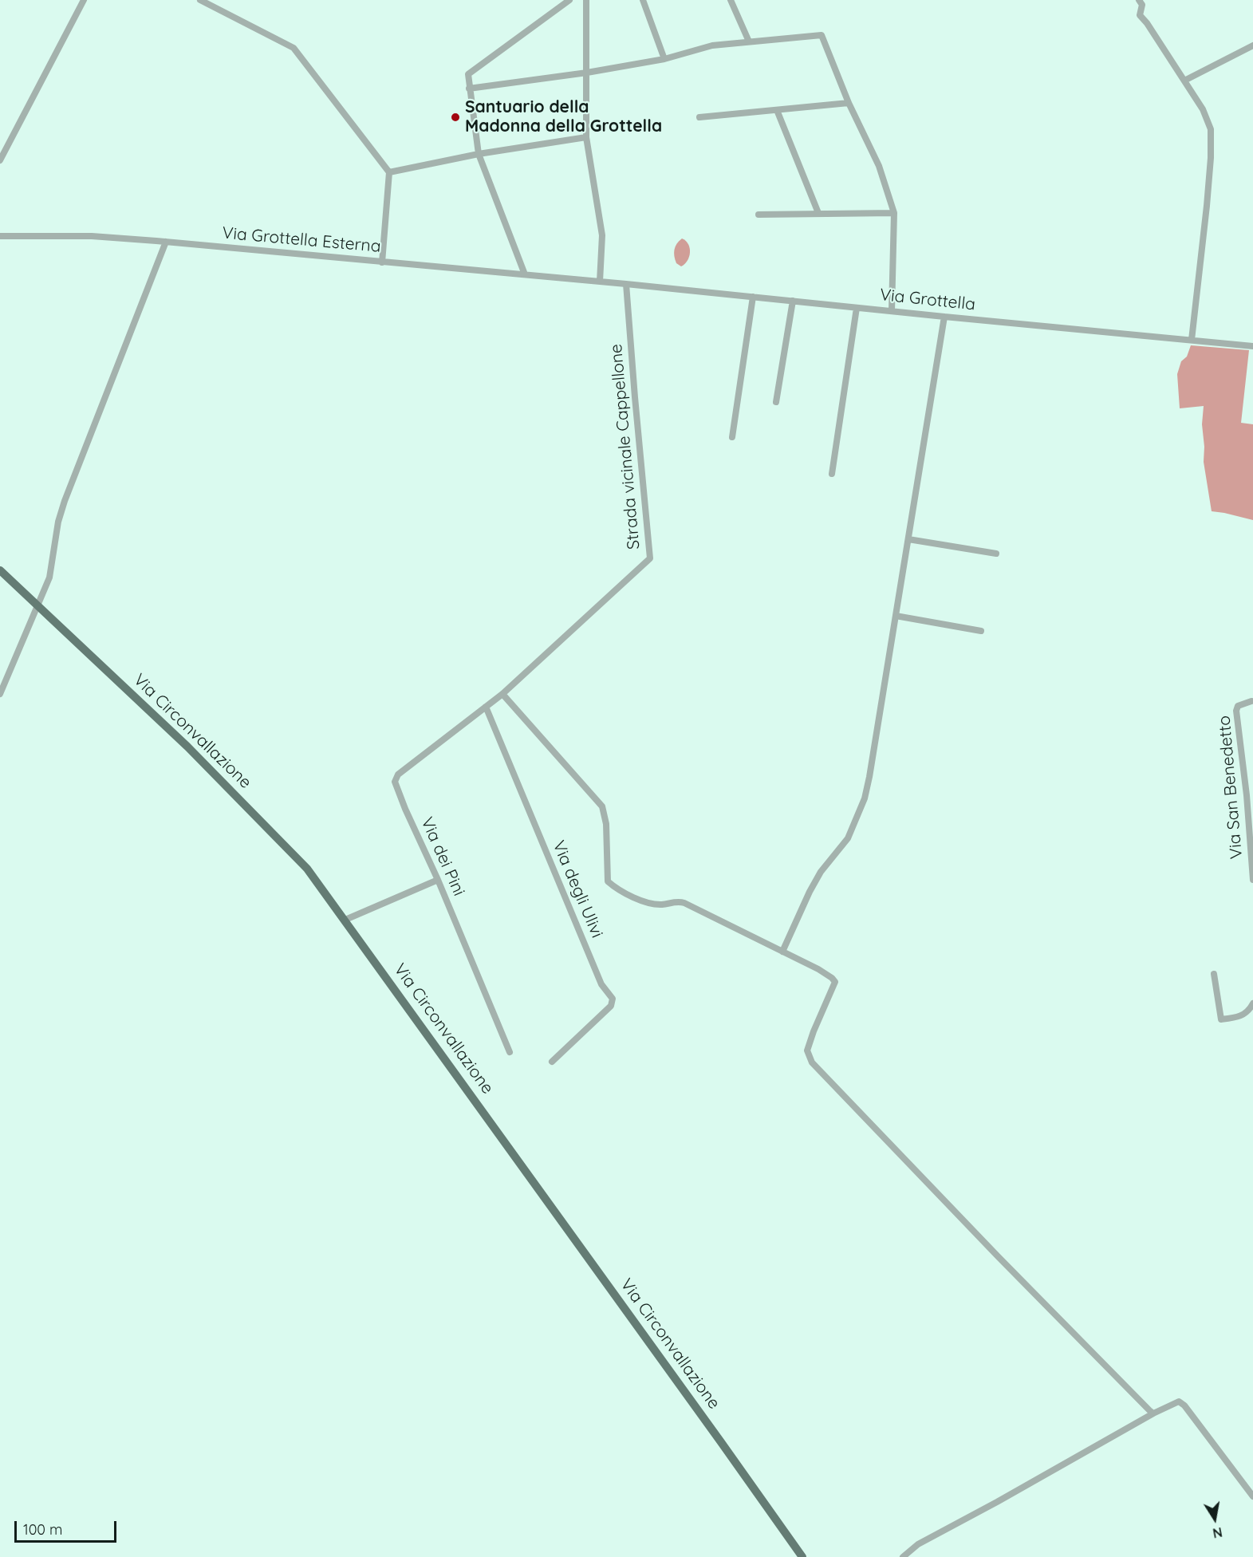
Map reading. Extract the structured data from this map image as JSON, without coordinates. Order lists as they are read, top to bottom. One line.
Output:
{"streets":{"main road":["Via Circonvallazione"],"street":["Via Grottella Esterna","Via Grottella","Strada vicinale Cappellone","Via San Benedetto","Via dei Pini","Via degli Ulivi"]},"crossings":[["Via Grottella Esterna","Via Grottella"],["Via Grottella","Strada vicinale Cappellone"],["Strada vicinale Cappellone","Via dei Pini"],["Strada vicinale Cappellone","Via degli Ulivi"],["Via dei Pini","Via degli Ulivi"]],"places":["Santuario della Madonna della Grottella"],"scale_bar":"100 m","north":"bottom"}
